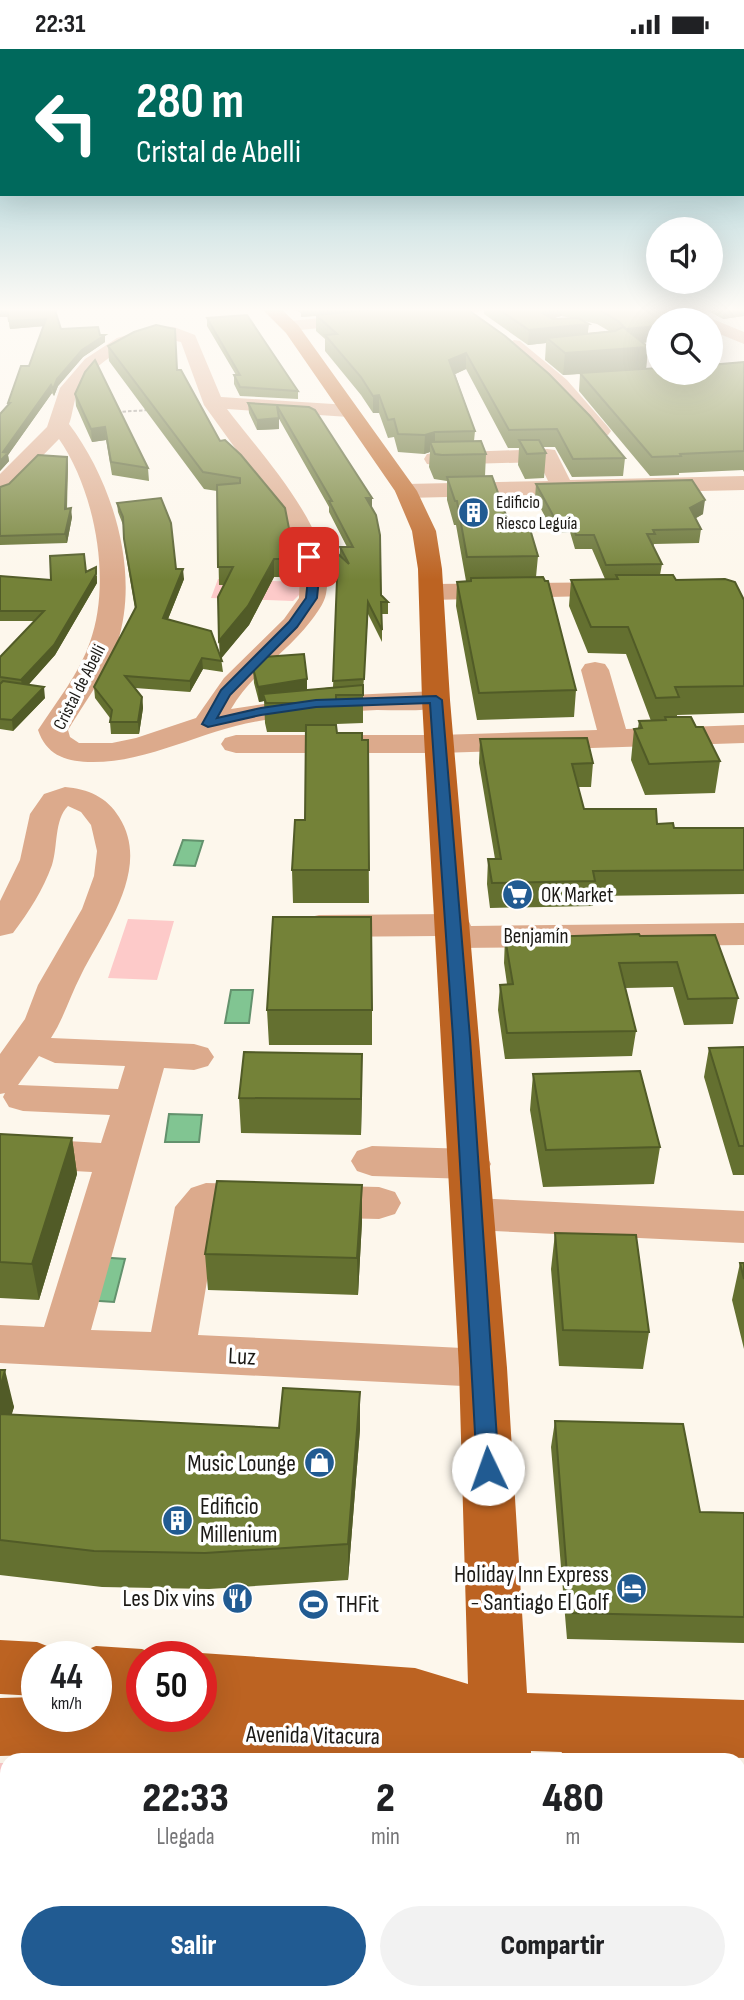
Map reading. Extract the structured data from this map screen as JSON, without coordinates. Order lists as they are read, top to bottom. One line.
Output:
{"streets":{"main road":["Avenida Vitacura"],"street":["Cristal de Abelli","Benjamín","Luz"]},"places":{"building":["Edificio Riesco Leguía","Edificio Millenium"],"supermarket":["OK Market"],"shop":["Music Lounge"],"hotel":["Holiday Inn Express - Santiago El Golf"],"restaurant":["Les Dix vins"],"sports":["THFit"]},"page":{"status":"22:31","turn":["280 m","Cristal de Abelli"],"speed":"44 km/h","limit":"50","eta":["22:33","Llegada","2","min","480","m"],"buttons":["Salir","Compartir"]}}
